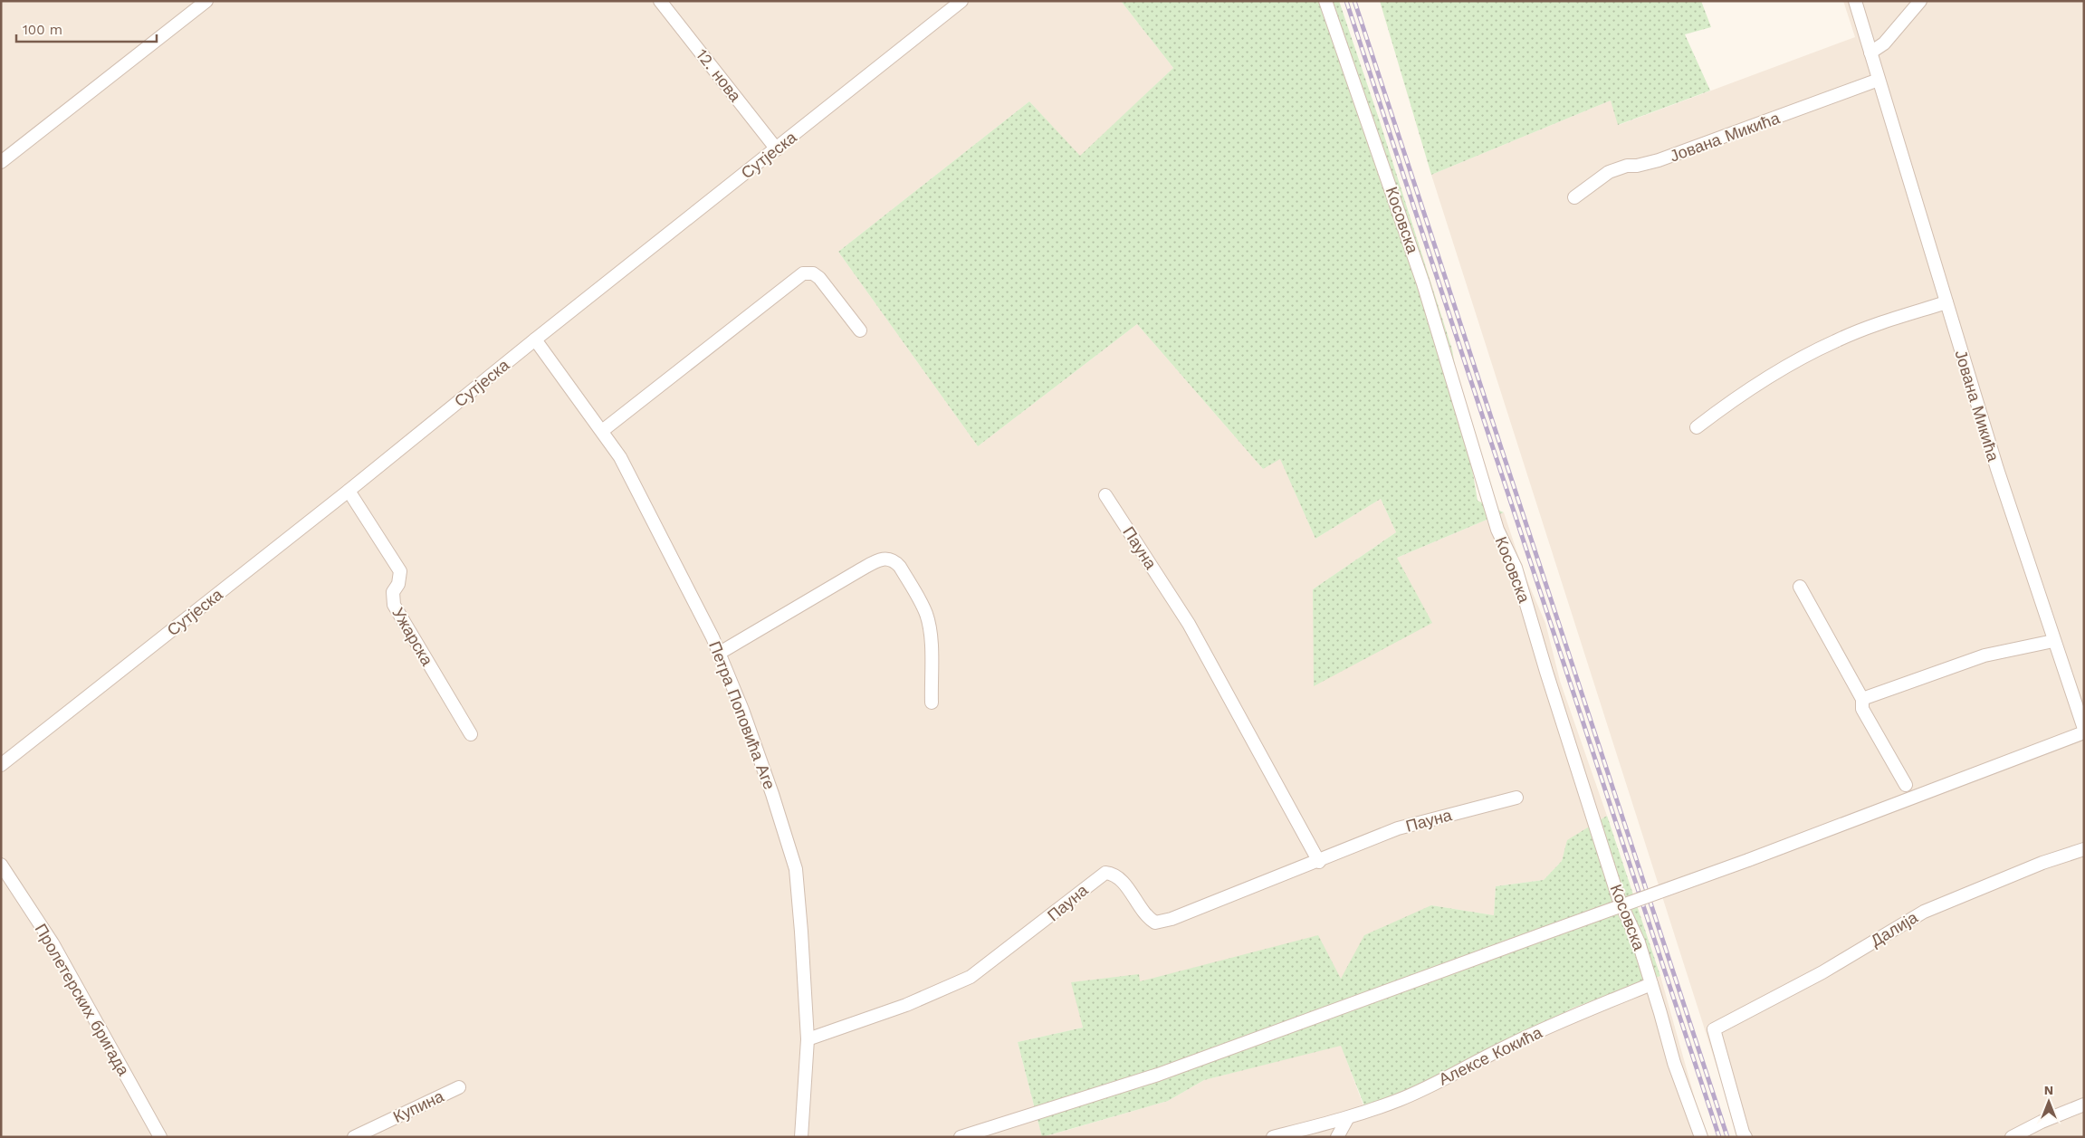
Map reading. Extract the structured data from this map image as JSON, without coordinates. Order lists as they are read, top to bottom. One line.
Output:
{"streets":{"street":["12. нова","Јована Микића","Сутјеска","Косовска","Пауна","Ужарска","Петра Поповића Аге","Далија","Пролетерских бригада","Алексе Кокића","Купина"]},"crossings":[["12. нова","Сутјеска"],["Сутјеска","Ужарска"],["Сутјеска","Петра Поповића Аге"],["Косовска","Алексе Кокића"],["Пауна","Петра Поповића Аге"]],"scale_bar":"100 m","north":"top"}
